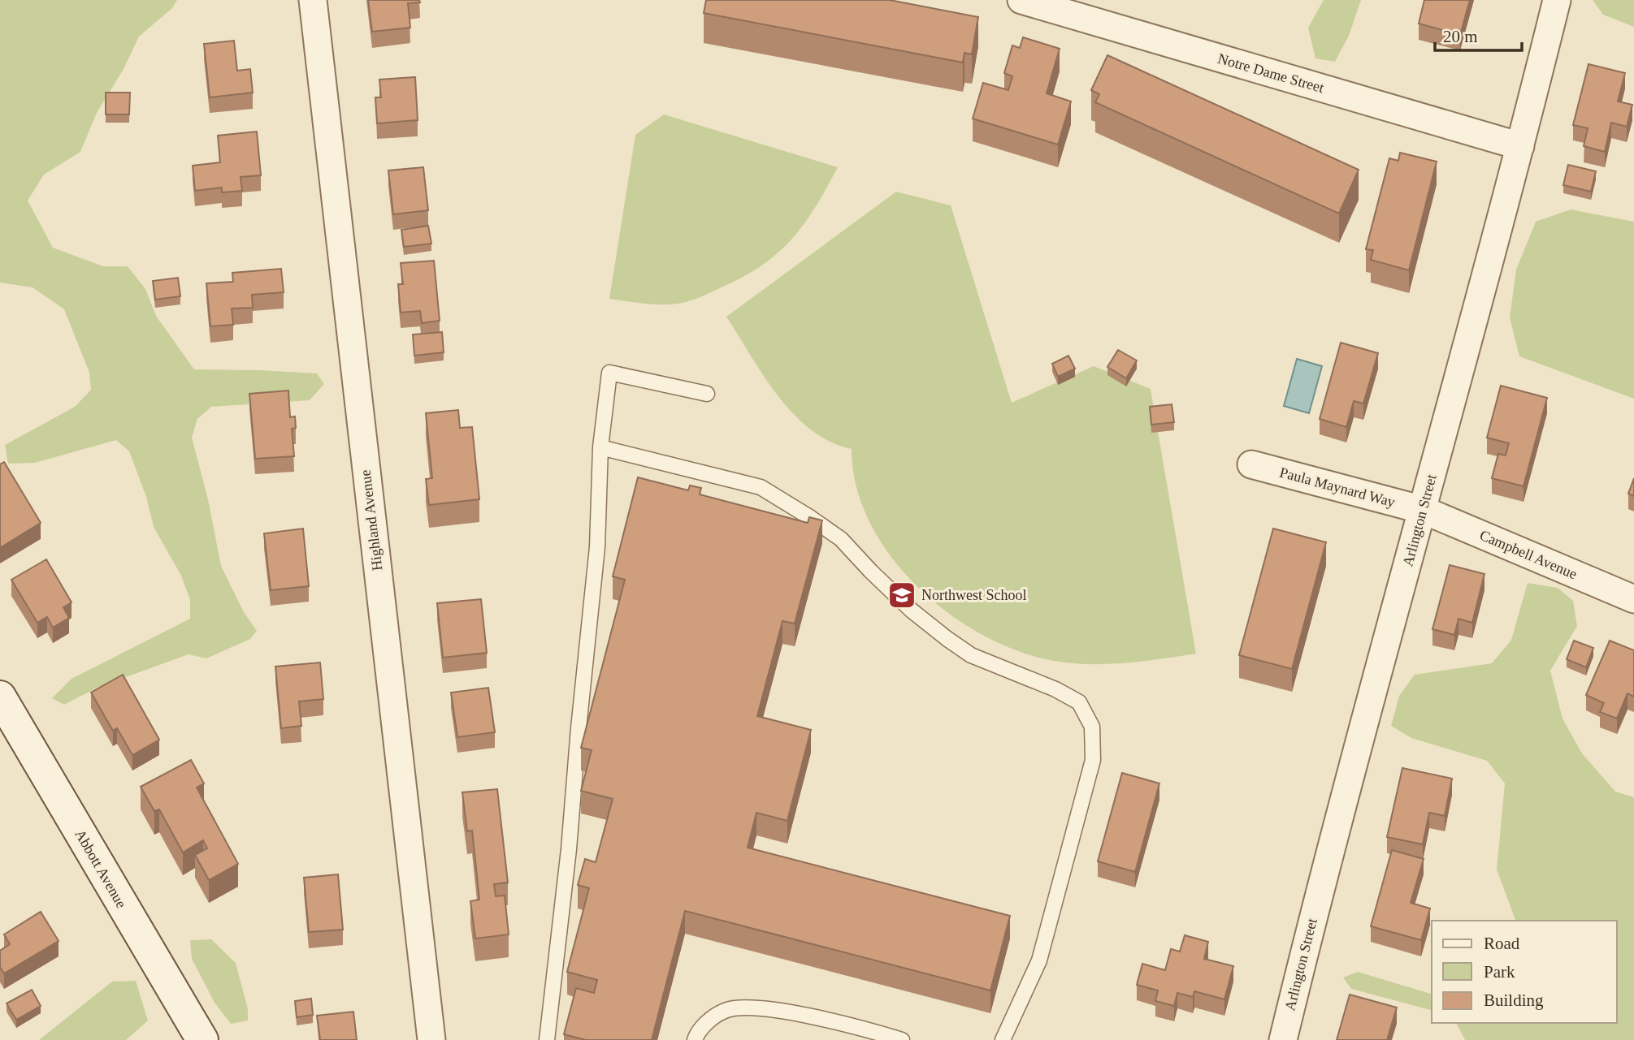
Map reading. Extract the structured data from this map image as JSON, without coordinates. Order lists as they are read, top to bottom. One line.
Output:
{"streets":{"street":["Notre Dame Street","Paula Maynard Way","Highland Avenue","Arlington Street","Campbell Avenue","Abbott Avenue"]},"crossings":[["Notre Dame Street","Arlington Street"],["Paula Maynard Way","Arlington Street"],["Paula Maynard Way","Campbell Avenue"],["Arlington Street","Campbell Avenue"]],"places":{"school or university":["Northwest School"]},"legend":["Road","Park","Building"],"scale_bar":"20 m"}
